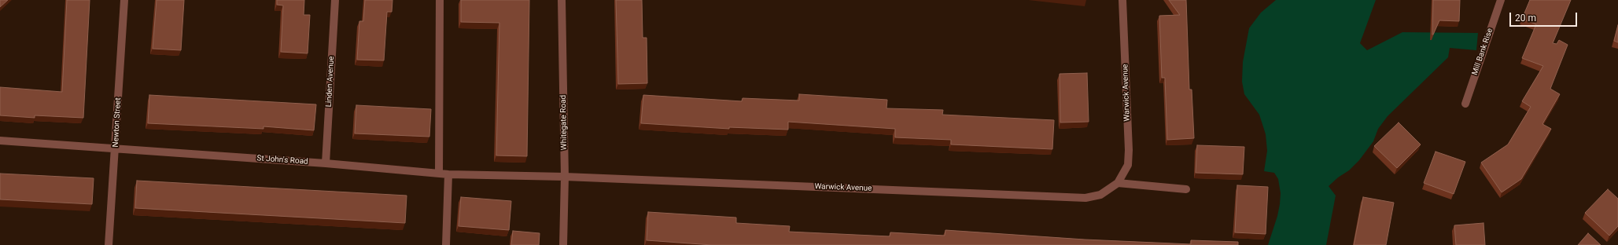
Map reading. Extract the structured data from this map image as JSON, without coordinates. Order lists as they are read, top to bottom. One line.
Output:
{"streets":{"street":["Mill Bank Rise","Linden Avenue","Warwick Avenue","Newton Street","Whitegate Road","St John's Road"]},"crossings":[["Linden Avenue","St John's Road"],["Warwick Avenue","Whitegate Road"],["Warwick Avenue","St John's Road"],["Newton Street","St John's Road"],["Whitegate Road","St John's Road"]],"scale_bar":"20 m"}
